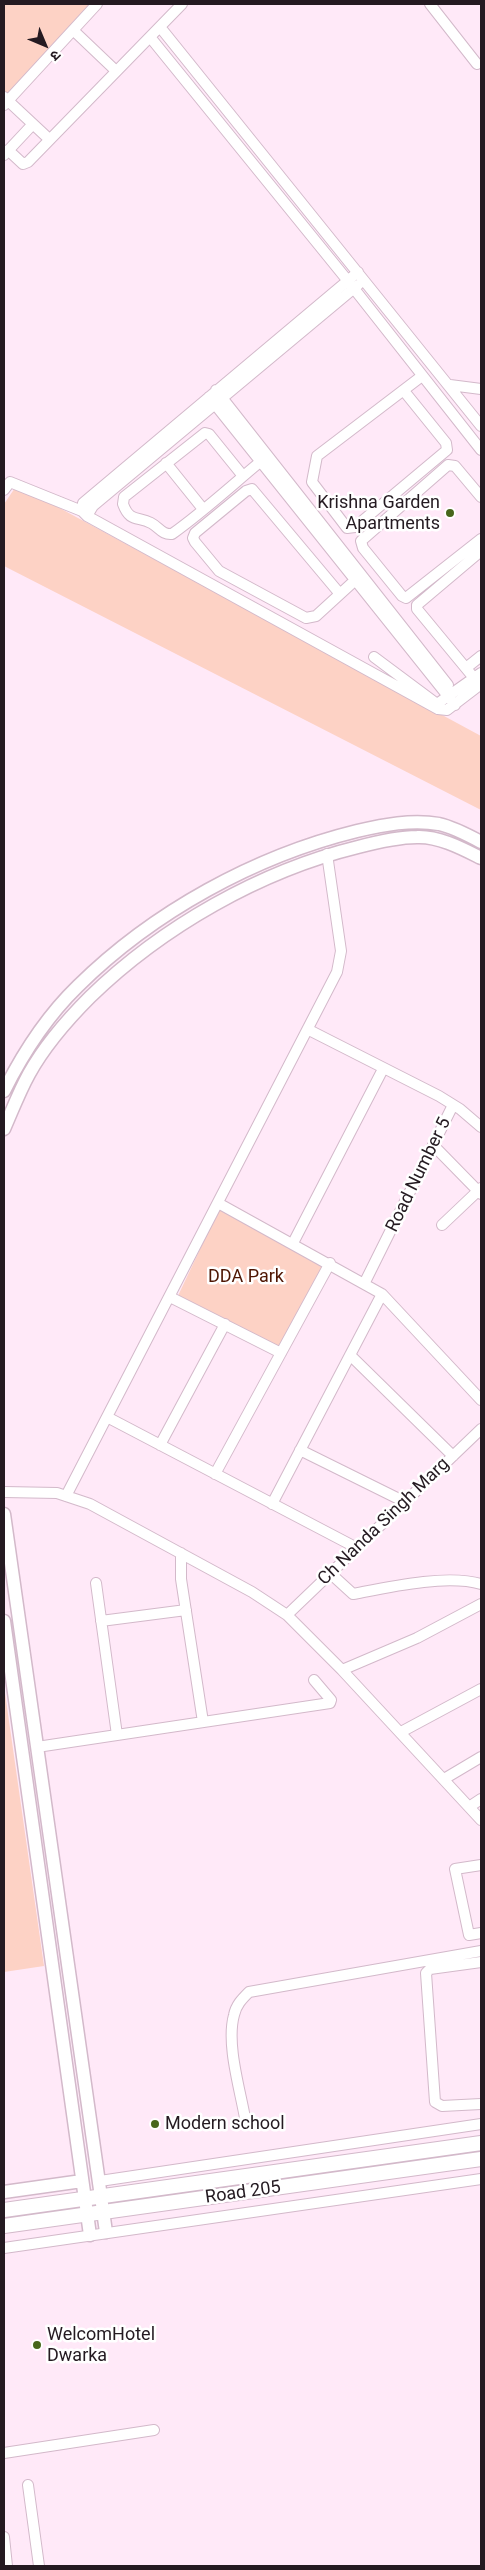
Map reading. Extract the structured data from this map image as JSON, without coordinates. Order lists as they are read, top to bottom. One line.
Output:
{"streets":{"main road":["Road 205"],"street":["Road Number 5","Ch Nanda Singh Marg"]},"parks":["DDA Park"],"places":["Krishna Garden Apartments","Modern school","WelcomHotel Dwarka"],"north":"bottom right"}
